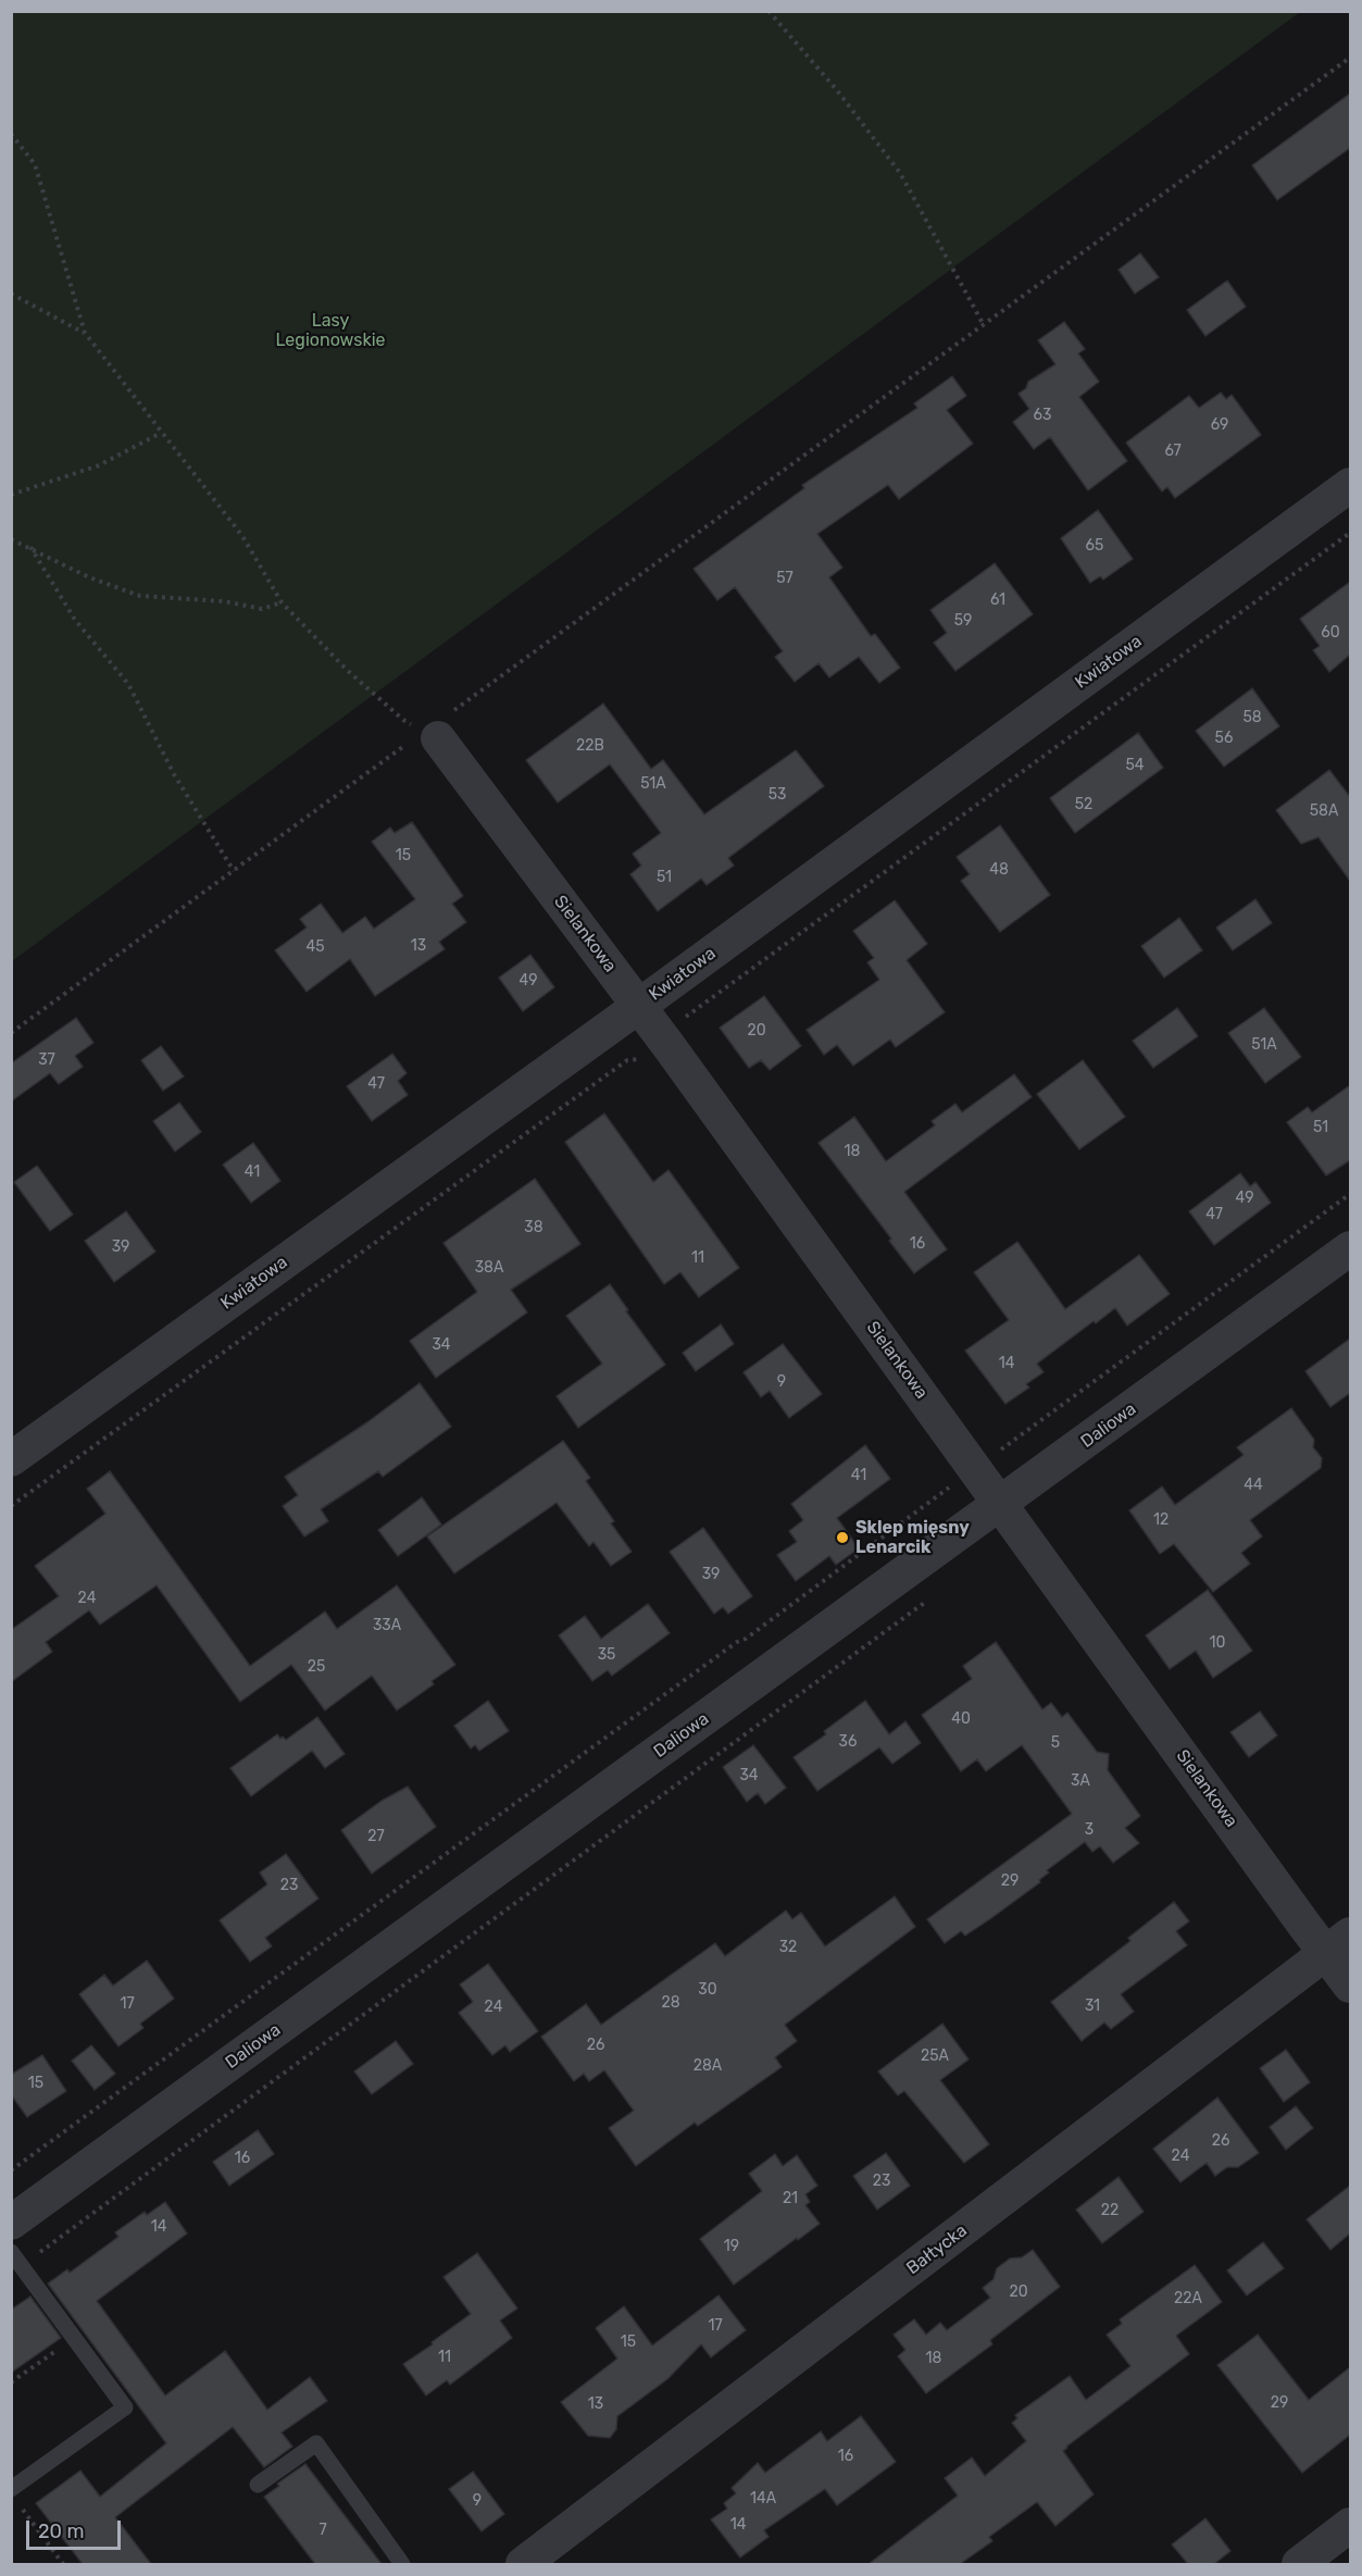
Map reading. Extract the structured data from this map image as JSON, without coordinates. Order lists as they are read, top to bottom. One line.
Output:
{"streets":{"street":["Kwiatowa","Sielankowa","Daliowa","Bałtycka"]},"crossings":[["Kwiatowa","Sielankowa"],["Sielankowa","Daliowa"],["Sielankowa","Bałtycka"]],"parks":["Lasy Legionowskie"],"places":["Sklep mięsny Lenarcik"],"house_numbers":["63","69","67","65","57","61","59","60","58","56","22B","54","51A","53","52","58A","15","48","51","13","45","49","20","51A","37","47","51","18","41","49","47","38","16","39","11","38A","34","14","9","41","44","12","39","24","33A","10","35","25","40","36","5","34","3A","3","27","29","23","32","30","28","17","31","24","26","25A","28A","15","26","24","16","23","21","22","14","19","20","22A","17","15","11","18","29","13","16","14A","9","14","7"],"scale_bar":"20 m"}
